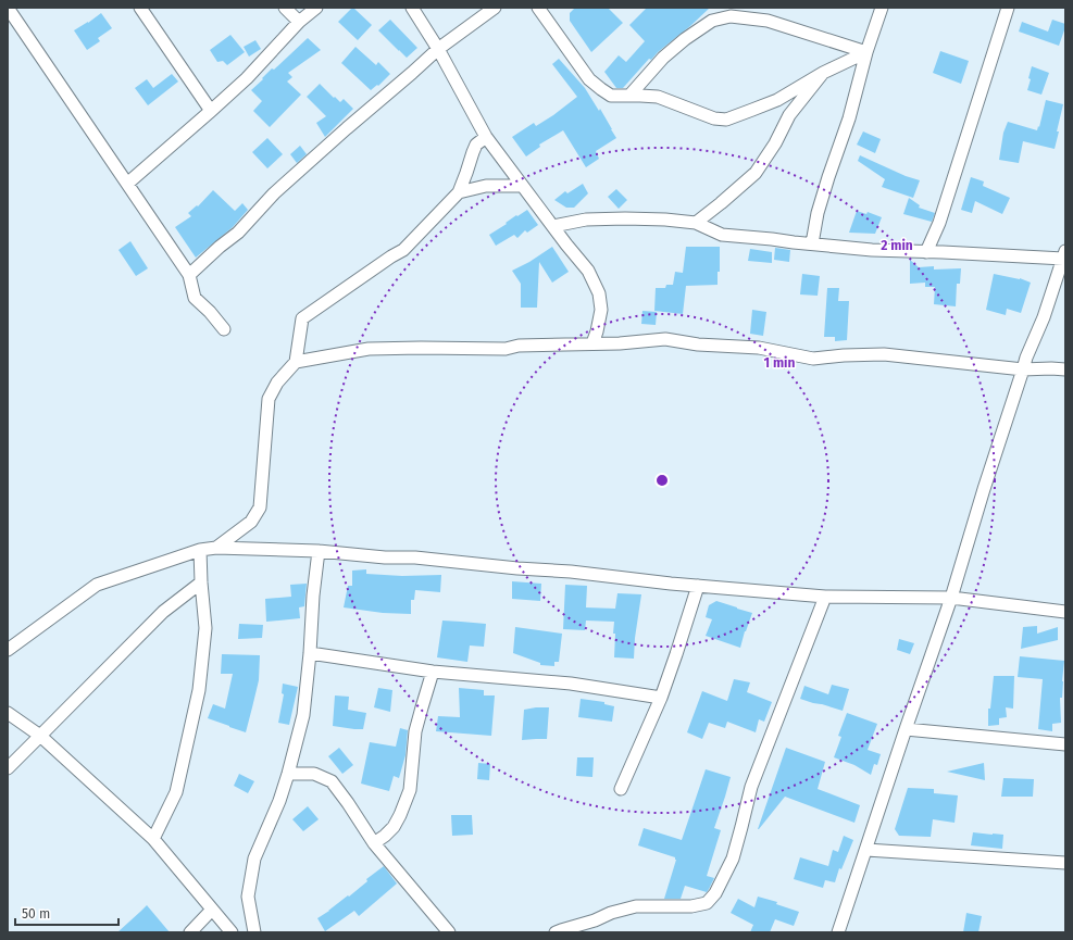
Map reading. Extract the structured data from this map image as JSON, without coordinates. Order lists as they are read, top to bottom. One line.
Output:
{"scale_bar":"50 m","rings":["2 min","1 min"]}
